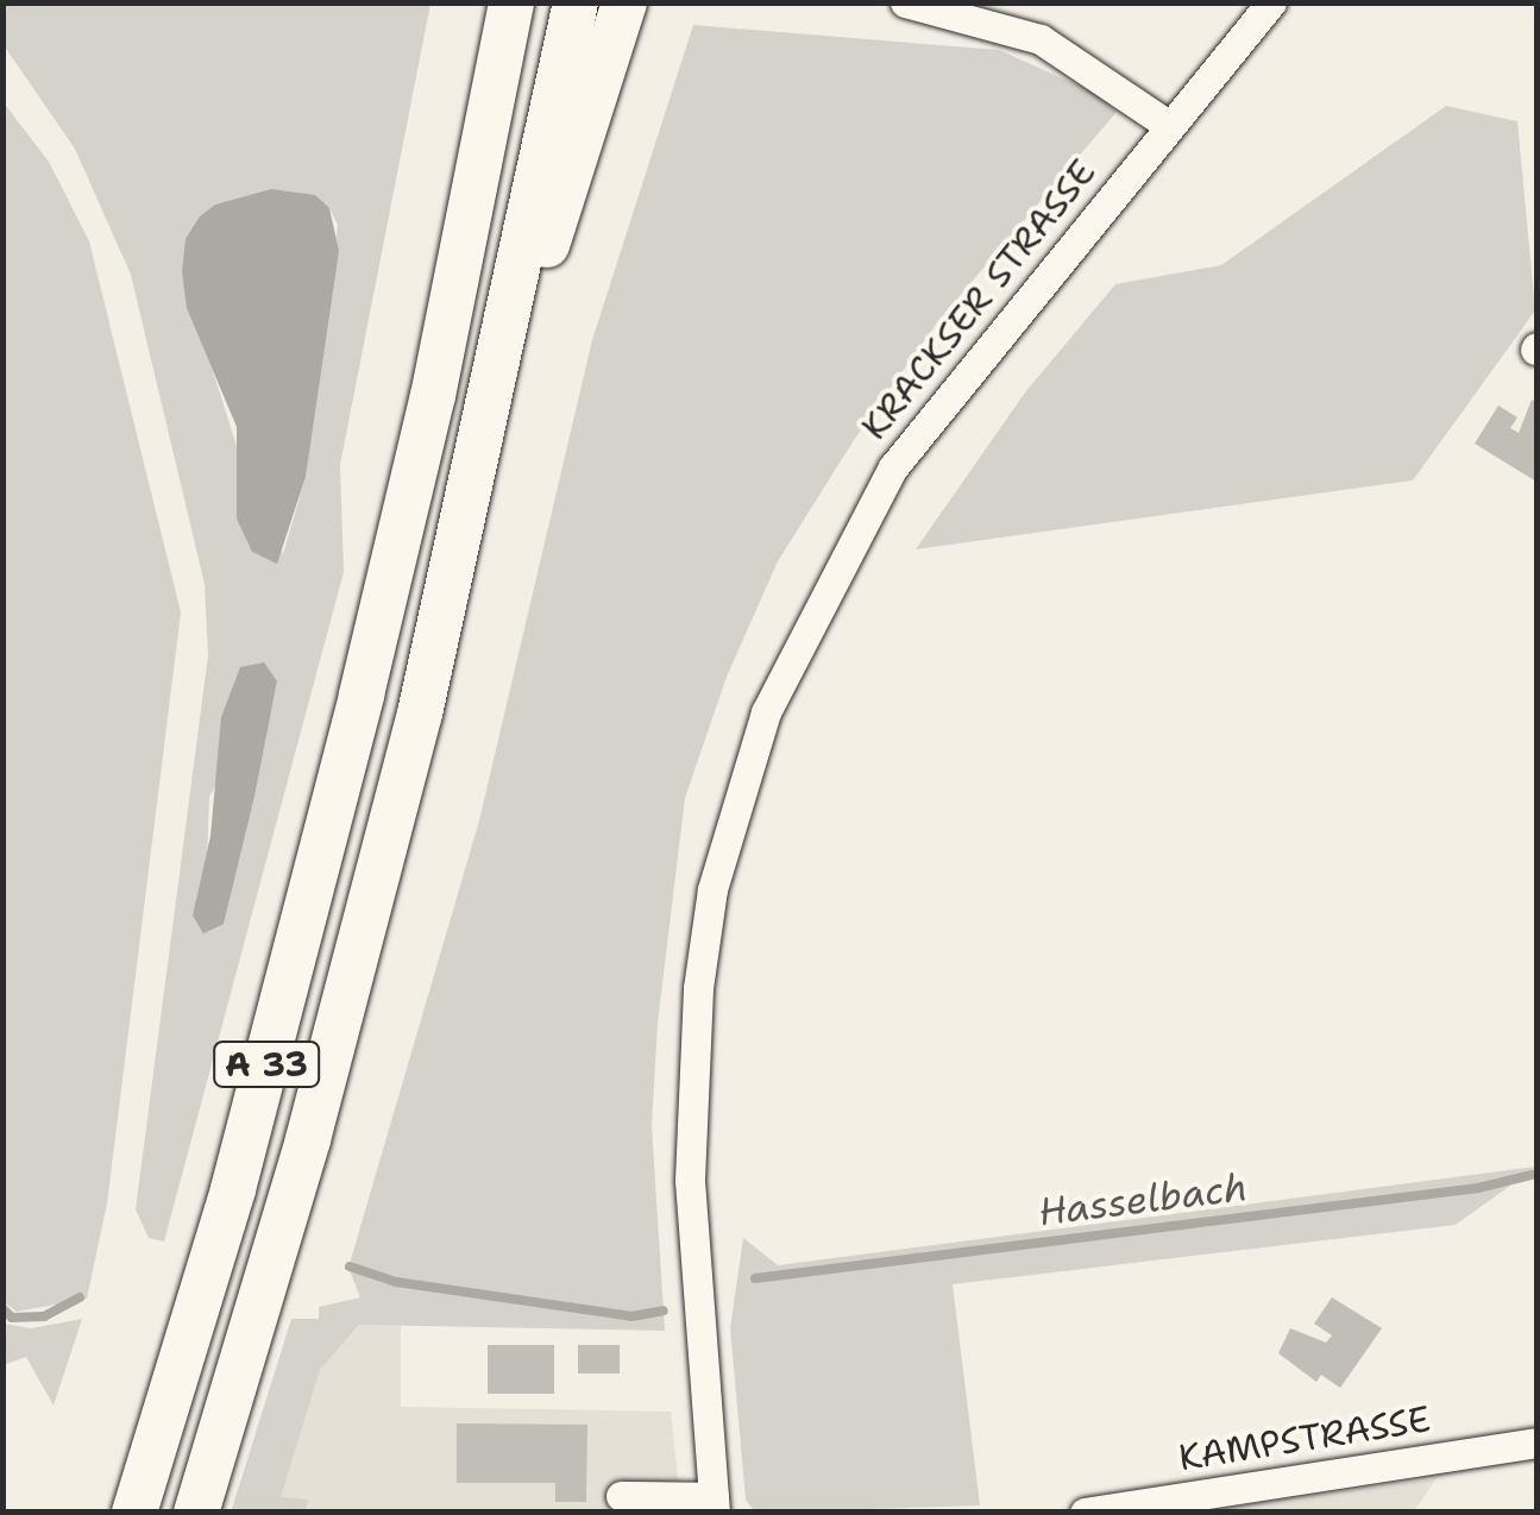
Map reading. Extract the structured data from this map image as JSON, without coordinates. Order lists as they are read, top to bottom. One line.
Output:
{"streets":{"highway":["A 33"],"street":["KRACKSER STRASSE","KAMPSTRASSE"]},"water":["Hasselbach"]}
